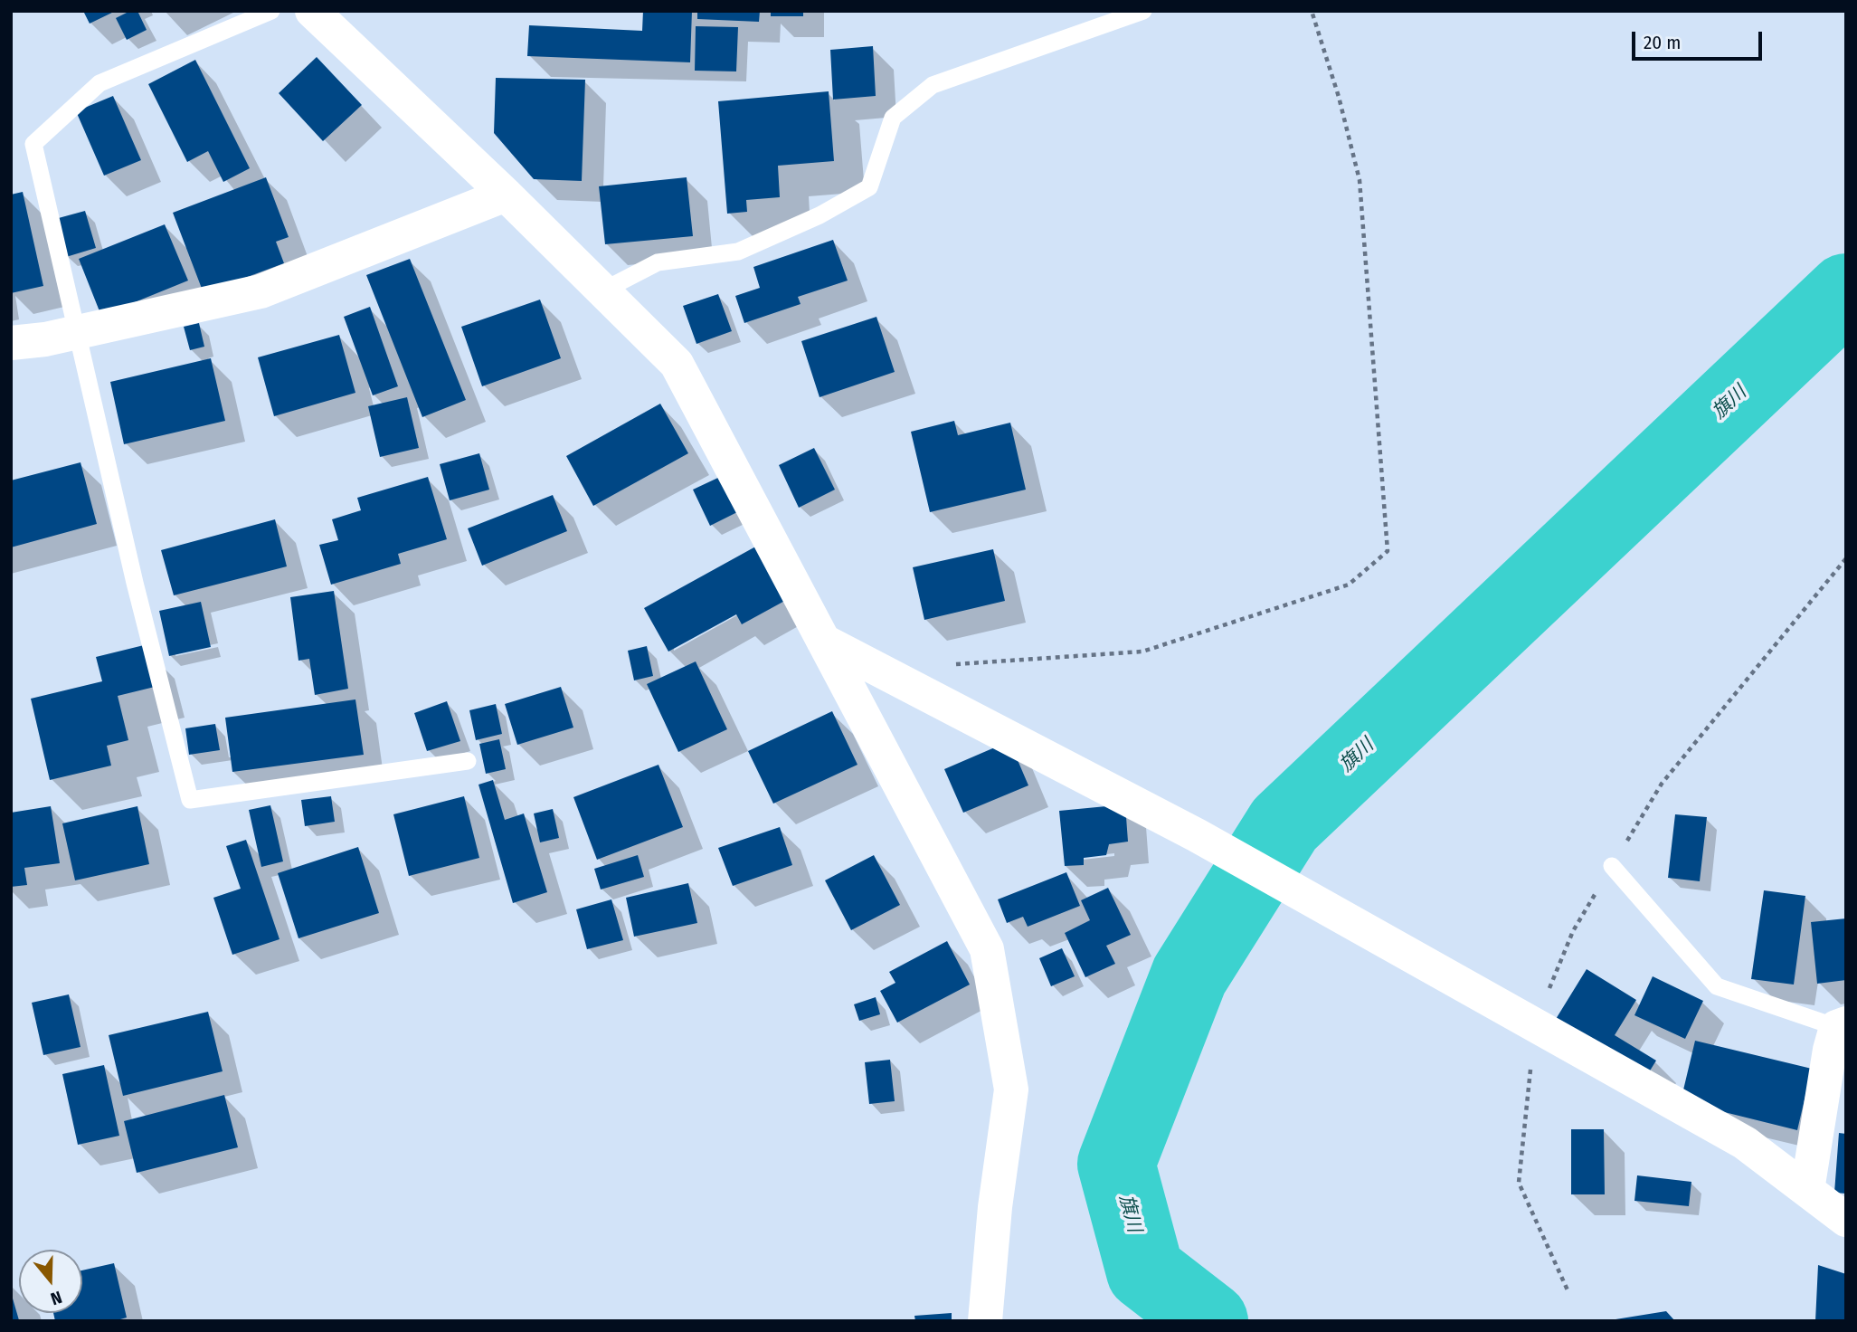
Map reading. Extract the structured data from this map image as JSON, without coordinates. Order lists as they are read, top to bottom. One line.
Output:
{"water":["旗川"],"scale_bar":"20 m","north":"bottom"}
